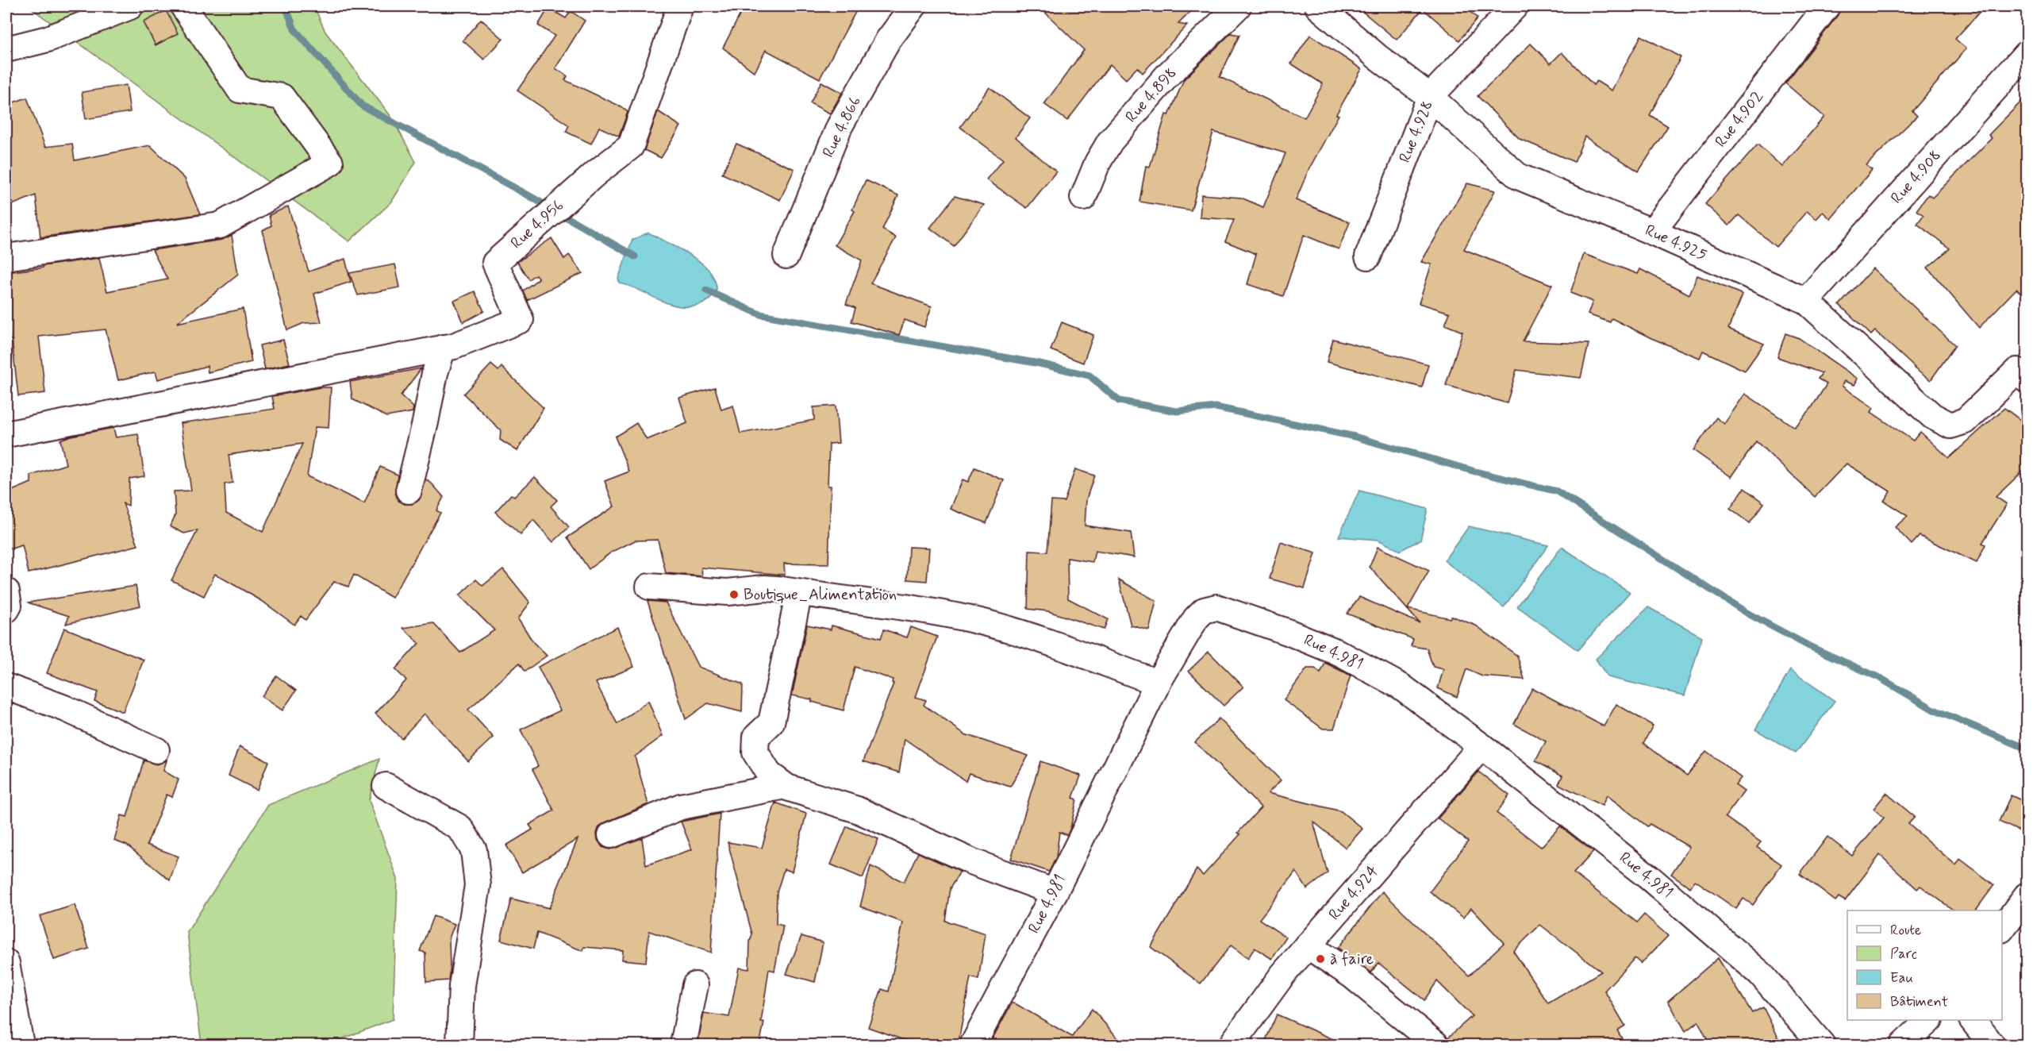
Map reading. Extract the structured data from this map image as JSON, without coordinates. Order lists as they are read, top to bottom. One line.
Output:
{"streets":{"street":["Rue 4.898","Rue 4.902","Rue 4.866","Rue 4.928","Rue 4.908","Rue 4.956","Rue 4.925","Rue 4.981","Rue 4.924"]},"crossings":[["Rue 4.902","Rue 4.925"],["Rue 4.928","Rue 4.925"],["Rue 4.908","Rue 4.925"],["Rue 4.981","Rue 4.924"]],"places":["Boutique_Alimentation","à faire"],"legend":["Route","Parc","Eau","Bâtiment"]}
